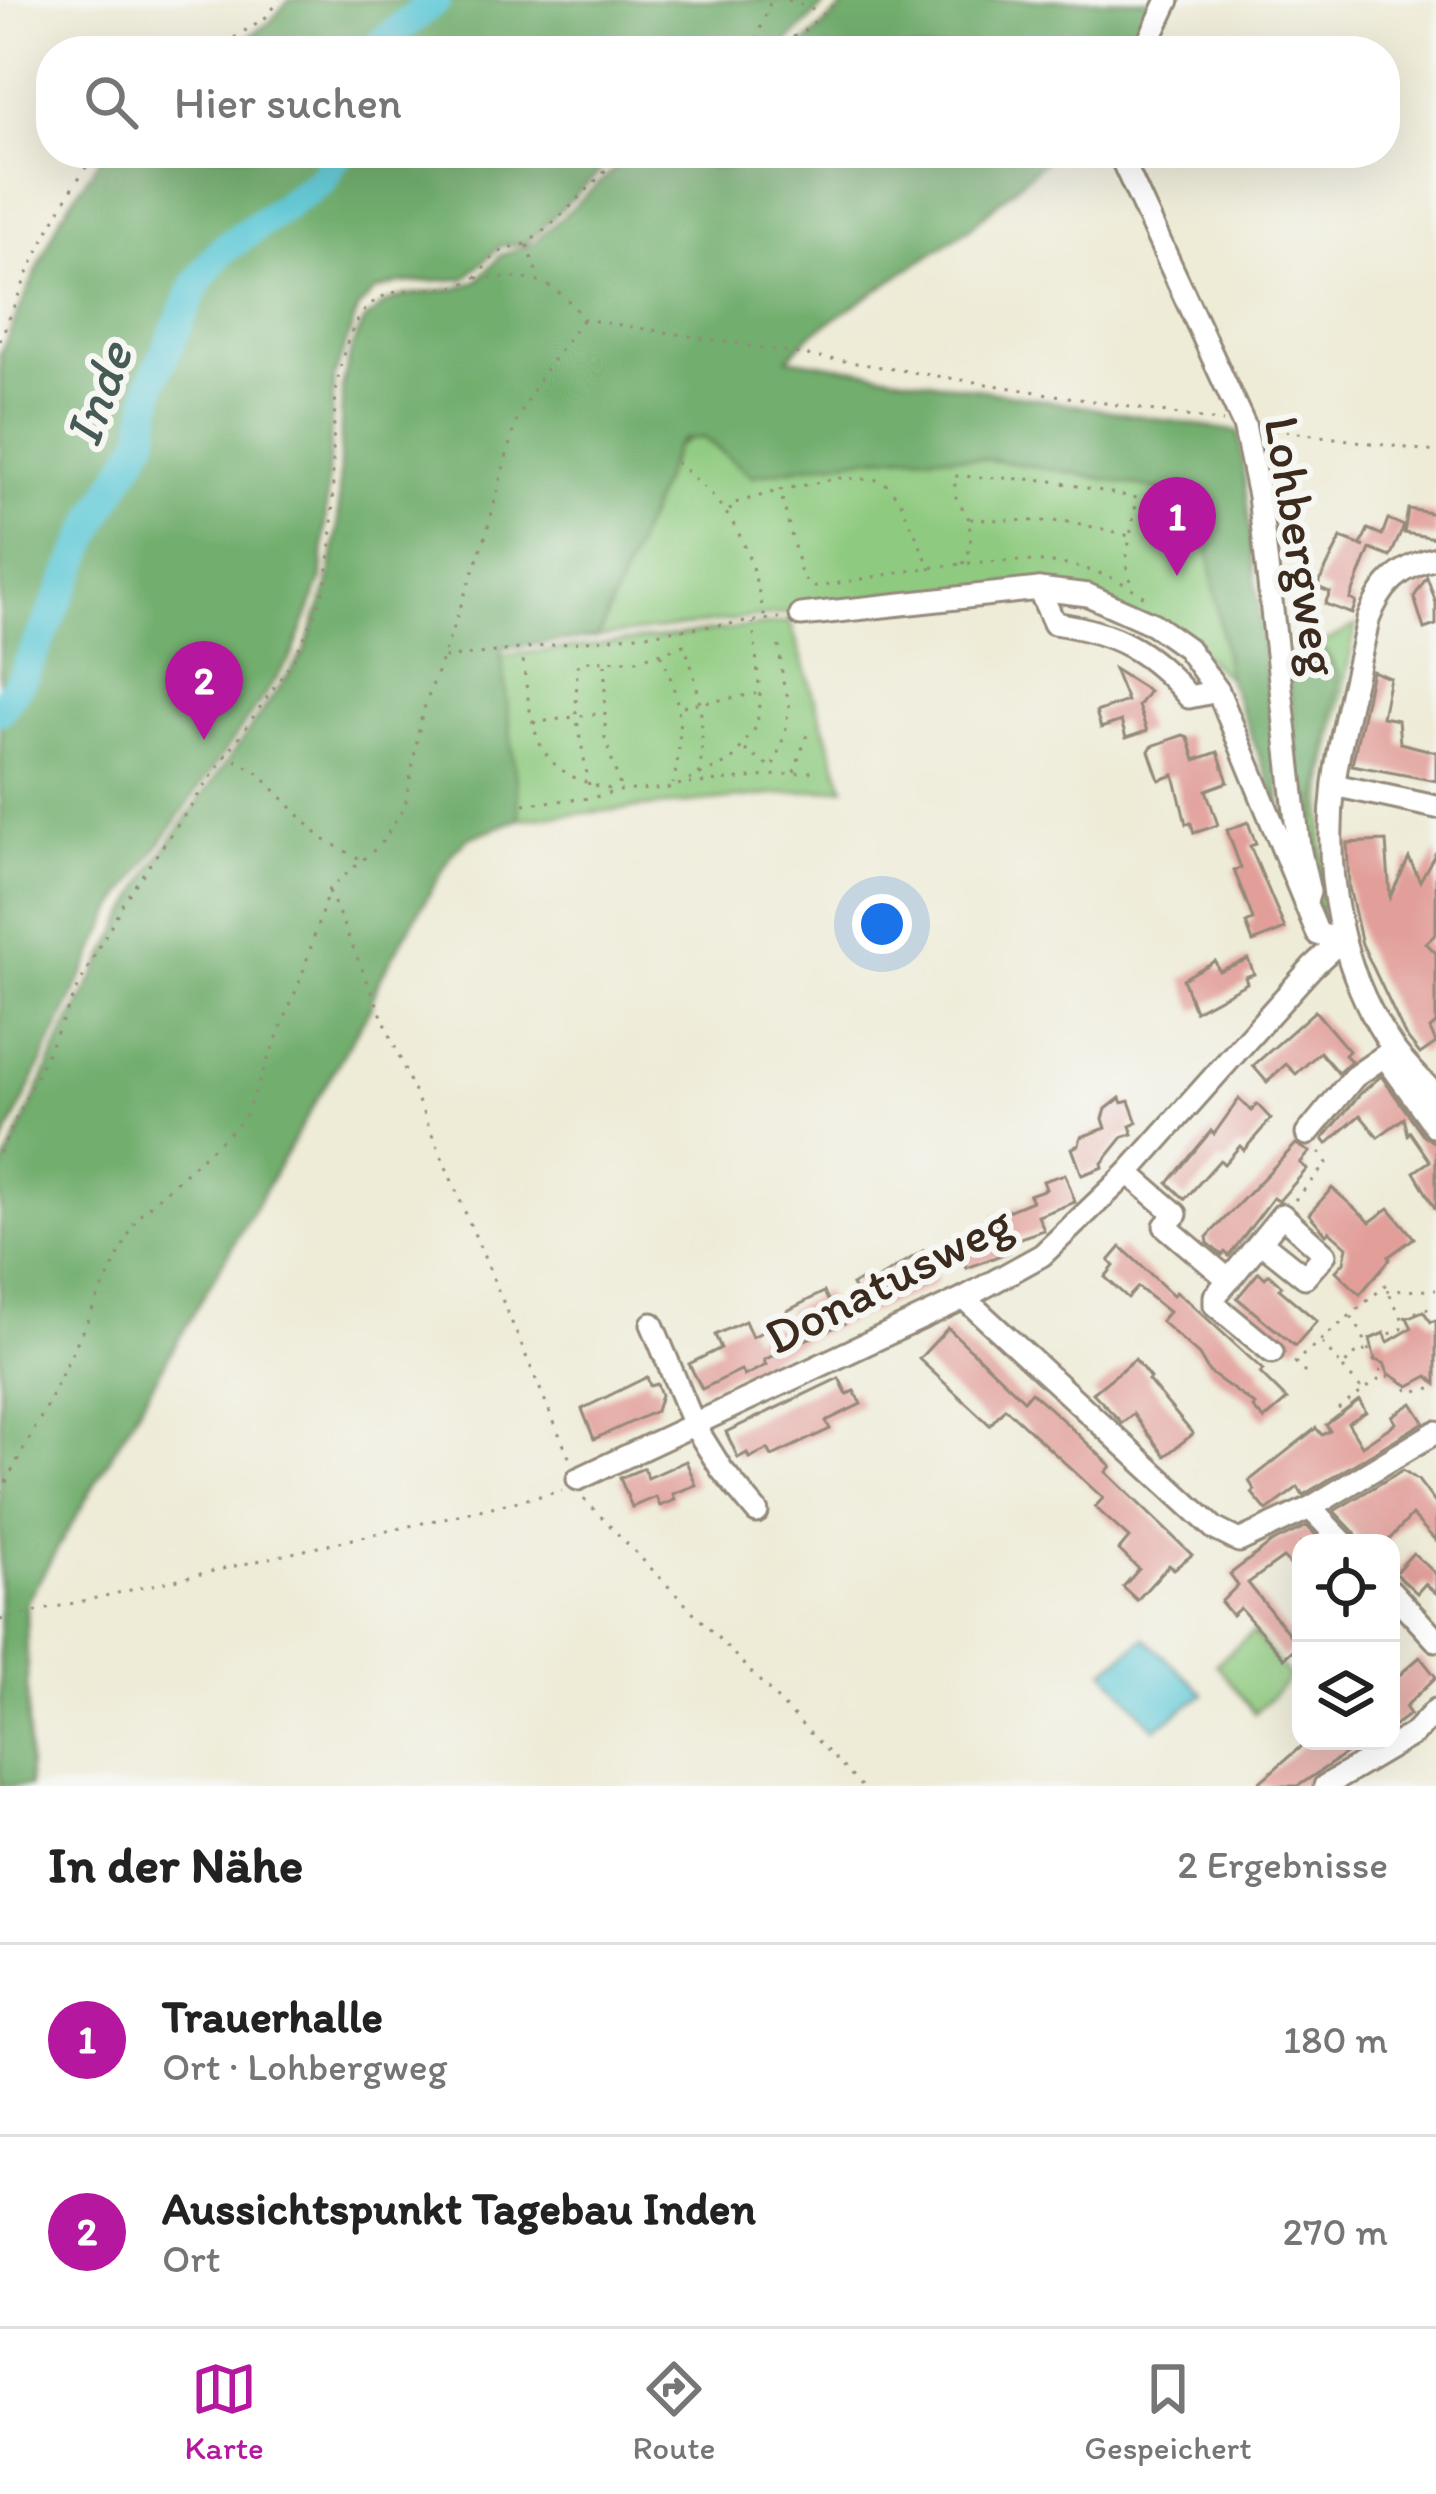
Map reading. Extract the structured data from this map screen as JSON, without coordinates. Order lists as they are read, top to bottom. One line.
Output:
{"streets":{"street":["Lohbergweg","Donatusweg"]},"crossings":[["Lohbergweg","Donatusweg"]],"water":["Inde"],"page":{"search":"Hier suchen","pins":["1","2"],"heading":["In der Nähe","2 Ergebnisse"],"list":[{"mark":"1","name":"Trauerhalle","note":"Ort · Lohbergweg","value":"180 m"},{"mark":"2","name":"Aussichtspunkt Tagebau Inden","note":"Ort","value":"270 m"}],"nav":["Karte","Route","Gespeichert"]}}
